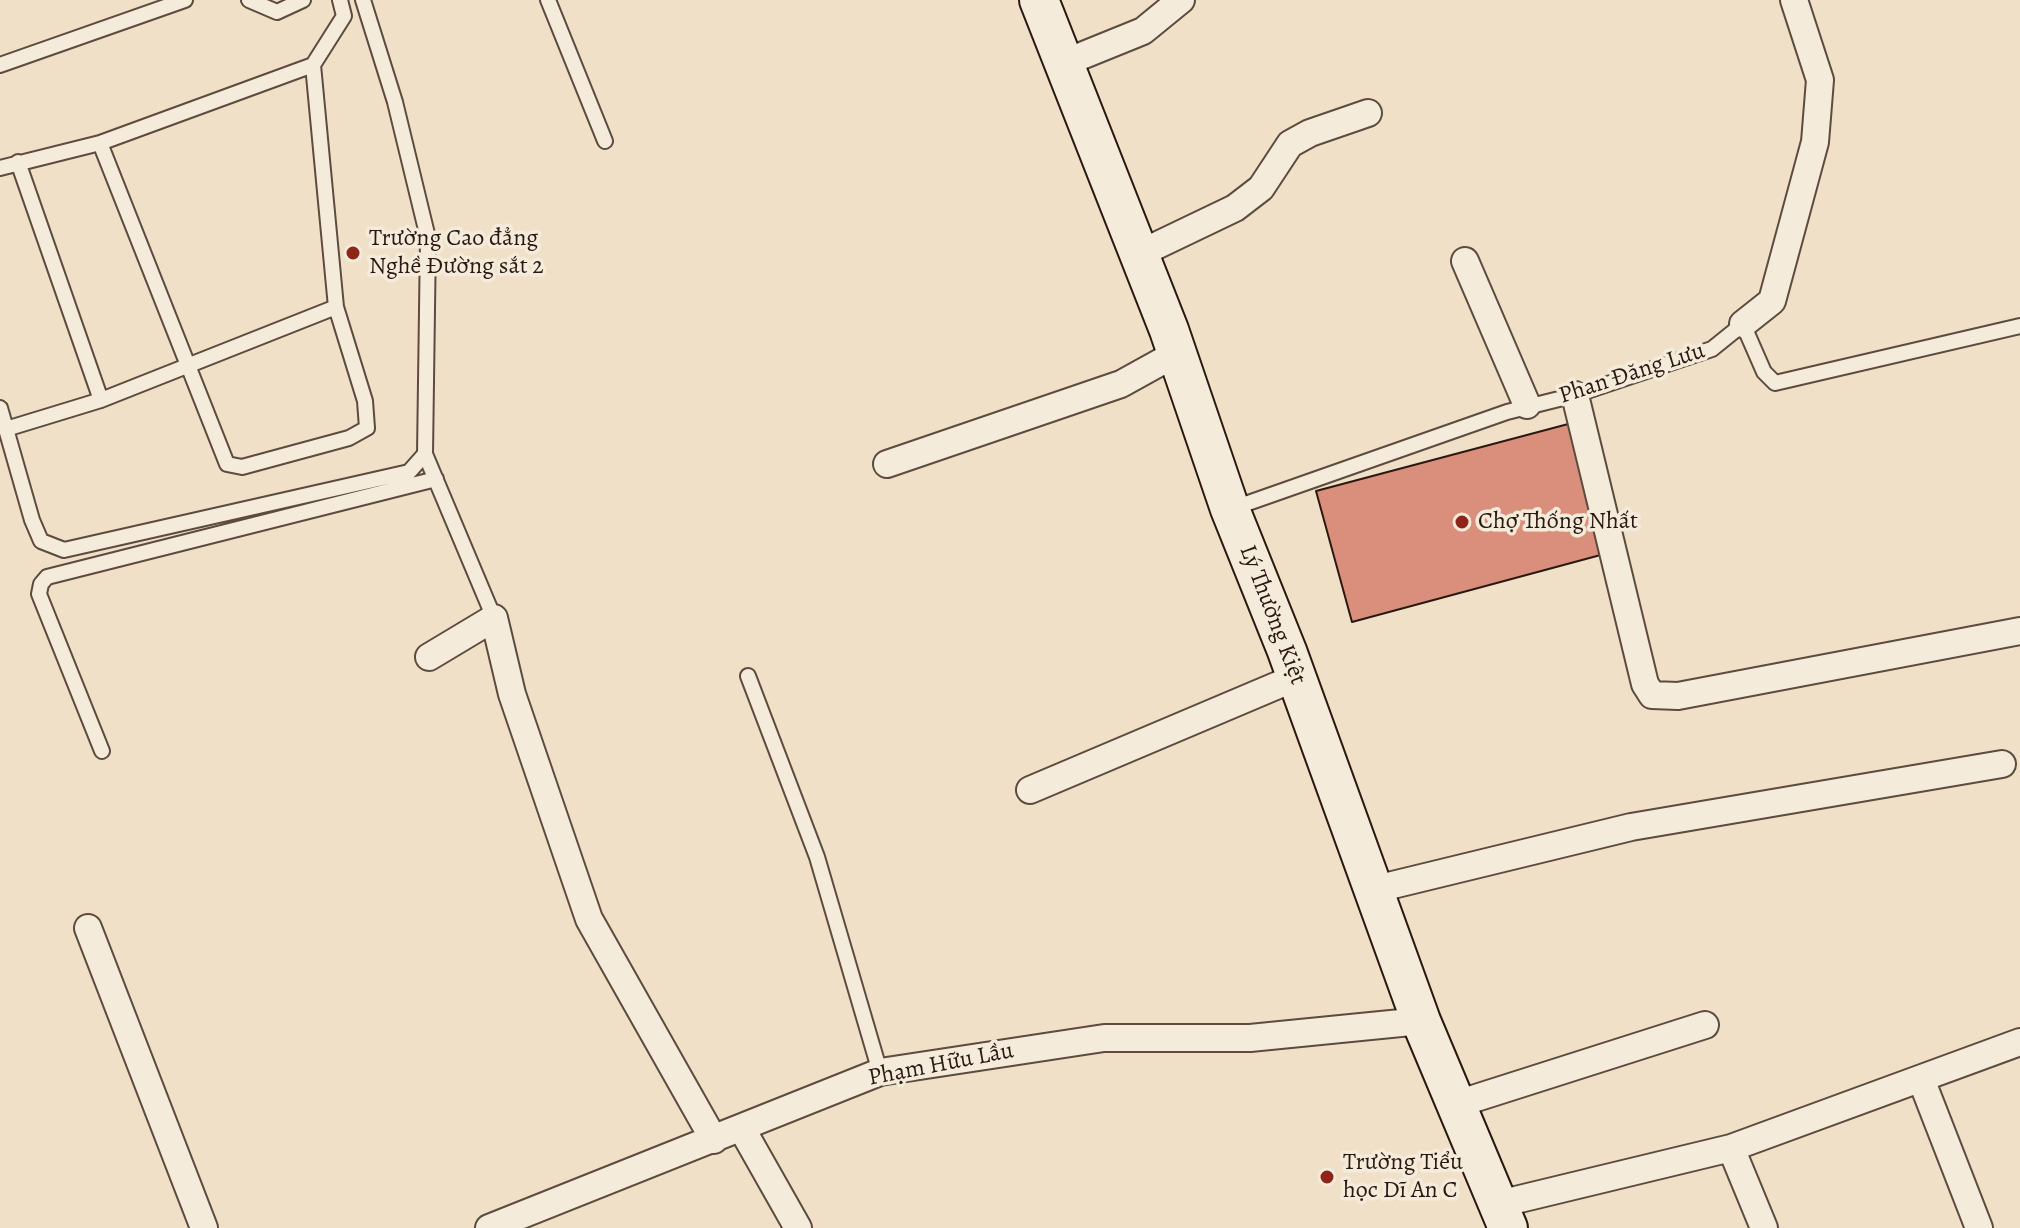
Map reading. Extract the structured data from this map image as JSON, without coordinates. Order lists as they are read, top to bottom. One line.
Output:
{"streets":{"main road":["Lý Thường Kiệt"],"street":["Phan Đăng Lưu","Phạm Hữu Lầu"]},"crossings":[["Phan Đăng Lưu","Lý Thường Kiệt"],["Lý Thường Kiệt","Phạm Hữu Lầu"]],"places":["Trường Cao đẳng Nghề Đường sắt 2","Chợ Thống Nhất","Trường Tiểu học Dĩ An C"]}
